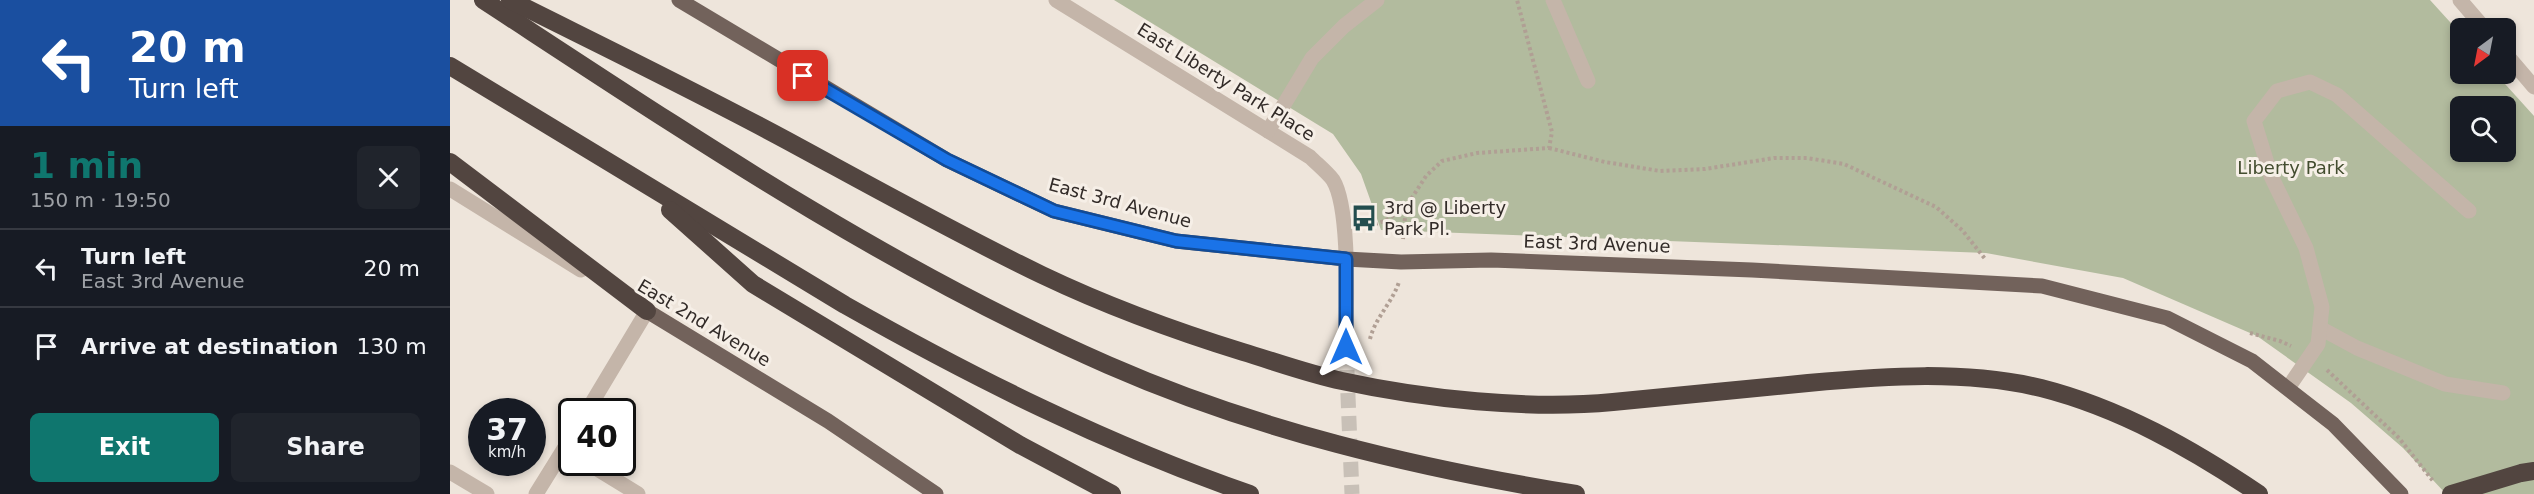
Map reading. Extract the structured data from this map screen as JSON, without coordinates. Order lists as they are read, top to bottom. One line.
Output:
{"streets":{"main road":["East 3rd Avenue","East 2nd Avenue"],"street":["East Liberty Park Place"]},"crossings":[["East Liberty Park Place","East 3rd Avenue"]],"parks":["Liberty Park"],"places":{"bus stop":["3rd @ Liberty Park Pl."]},"north":"bottom left","page":{"turn":["20 m","Turn left"],"heading":["1 min","150 m · 19:50"],"list":[{"name":"Turn left","note":"East 3rd Avenue","value":"20 m"},{"name":"Arrive at destination","value":"130 m"}],"speed":"37 km/h","limit":"40","buttons":["Exit","Share"]}}
